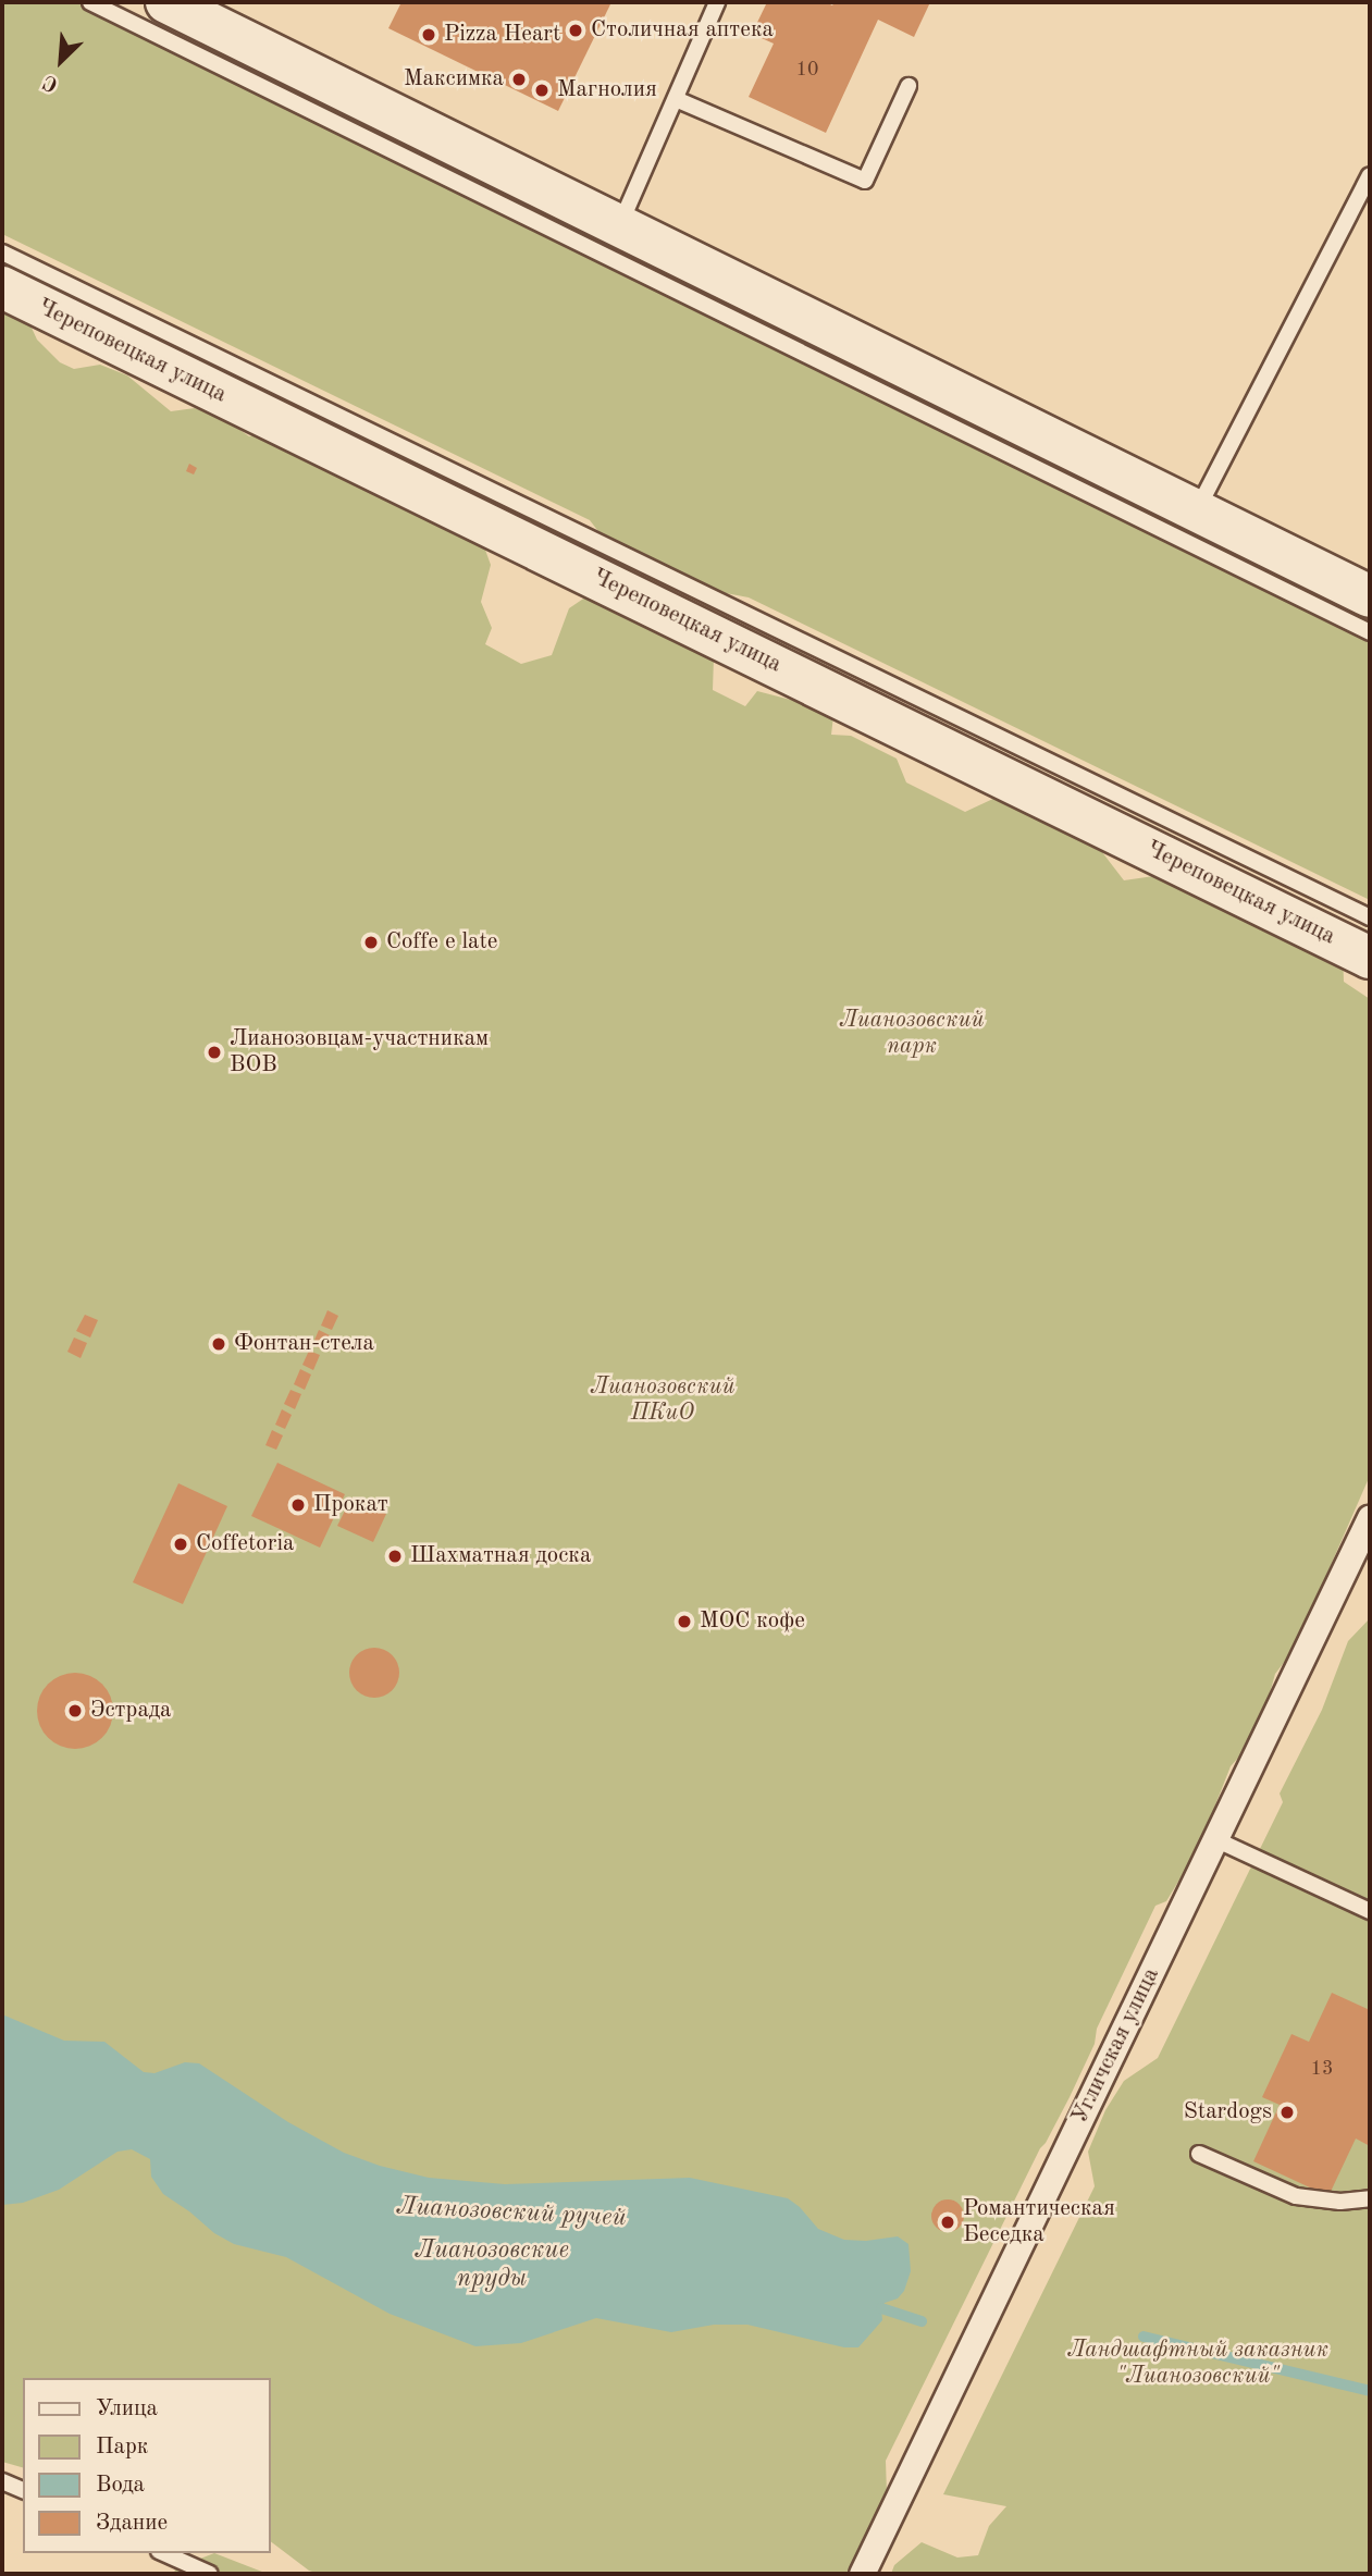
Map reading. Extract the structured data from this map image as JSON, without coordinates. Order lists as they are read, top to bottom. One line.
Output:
{"streets":{"main road":["Череповецкая улица"],"street":["Угличская улица"]},"water":["Лианозовский ручей","Лианозовские пруды"],"parks":["Лианозовский парк","Лианозовский ПКиО","Ландшафтный заказник \"Лианозовский\""],"places":["Столичная аптека","Pizza Heart","Максимка","Магнолия","Coffe e late","Лианозовцам-участникам ВОВ","Фонтан-стела","Прокат","Coffetoria","Шахматная доска","МОС кофе","Эстрада","Stardogs","Романтическая Беседка"],"house_numbers":["10","13"],"legend":["Улица","Парк","Вода","Здание"],"north":"bottom left"}
